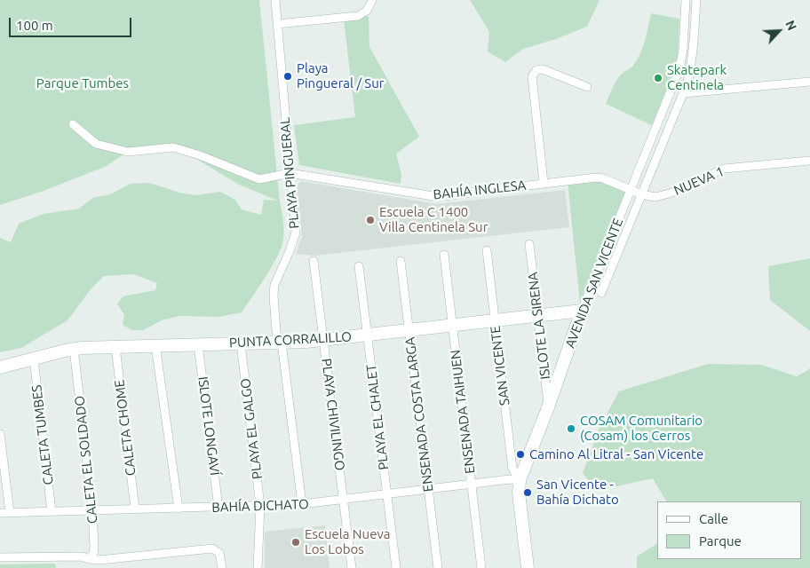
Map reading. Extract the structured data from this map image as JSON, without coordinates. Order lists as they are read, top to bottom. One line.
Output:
{"streets":{"street":["PLAYA PINGUERAL","NUEVA 1","BAHÍA INGLESA","AVENIDA SAN VICENTE","ISLOTE LA SIRENA","PUNTA CORRALILLO","SAN VICENTE","ENSENADA TAIHUEN","PLAYA CHIVILINGO","ENSENADA COSTA LARGA","PLAYA EL CHALET","ISLOTE LONGAVÍ","CALETA CHOME","PLAYA EL GALGO","CALETA TUMBES","CALETA EL SOLDADO","BAHÍA DICHATO"]},"crossings":[["PLAYA PINGUERAL","BAHÍA INGLESA"],["PLAYA PINGUERAL","PUNTA CORRALILLO"],["PLAYA PINGUERAL","BAHÍA DICHATO"],["NUEVA 1","BAHÍA INGLESA"],["NUEVA 1","AVENIDA SAN VICENTE"],["BAHÍA INGLESA","AVENIDA SAN VICENTE"],["AVENIDA SAN VICENTE","ISLOTE LA SIRENA"],["AVENIDA SAN VICENTE","PUNTA CORRALILLO"],["AVENIDA SAN VICENTE","SAN VICENTE"],["AVENIDA SAN VICENTE","BAHÍA DICHATO"],["ISLOTE LA SIRENA","PUNTA CORRALILLO"],["PUNTA CORRALILLO","SAN VICENTE"],["PUNTA CORRALILLO","ENSENADA TAIHUEN"],["PUNTA CORRALILLO","PLAYA CHIVILINGO"],["PUNTA CORRALILLO","ENSENADA COSTA LARGA"],["PUNTA CORRALILLO","PLAYA EL CHALET"],["PUNTA CORRALILLO","ISLOTE LONGAVÍ"],["PUNTA CORRALILLO","CALETA CHOME"],["PUNTA CORRALILLO","PLAYA EL GALGO"],["PUNTA CORRALILLO","CALETA TUMBES"],["PUNTA CORRALILLO","CALETA EL SOLDADO"],["SAN VICENTE","BAHÍA DICHATO"],["ENSENADA TAIHUEN","BAHÍA DICHATO"],["PLAYA CHIVILINGO","BAHÍA DICHATO"],["ENSENADA COSTA LARGA","BAHÍA DICHATO"],["PLAYA EL CHALET","BAHÍA DICHATO"],["ISLOTE LONGAVÍ","BAHÍA DICHATO"],["CALETA CHOME","BAHÍA DICHATO"],["PLAYA EL GALGO","BAHÍA DICHATO"],["CALETA TUMBES","BAHÍA DICHATO"],["CALETA EL SOLDADO","BAHÍA DICHATO"]],"parks":["Parque Tumbes"],"places":["Playa Pingueral / Sur","Skatepark Centinela","Escuela C 1400 Villa Centinela Sur","COSAM Comunitario (Cosam) los Cerros","Camino Al Litral - San Vicente","San Vicente - Bahía Dichato","Escuela Nueva Los Lobos"],"legend":["Calle","Parque"],"scale_bar":"100 m","north":"top right"}
